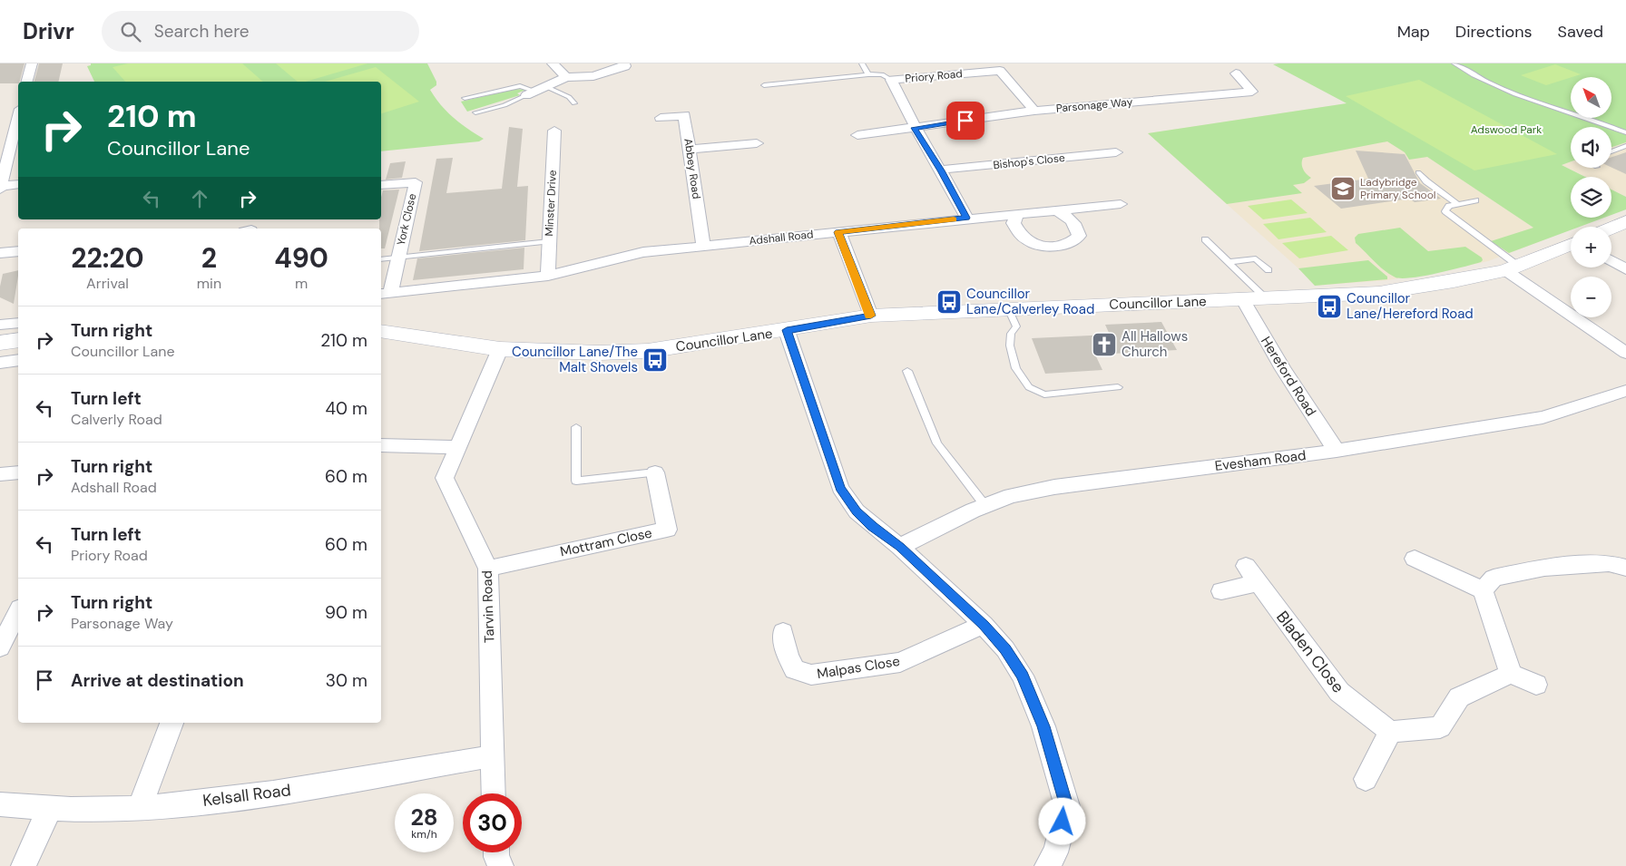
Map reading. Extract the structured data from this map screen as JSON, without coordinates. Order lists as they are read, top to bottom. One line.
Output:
{"streets":{"street":["Priory Road","Parsonage Way","Bishop's Close","Abbey Road","Minster Drive","York Close","Adshall Road","Councillor Lane","Hereford Road","Evesham Road","Mottram Close","Tarvin Road","Bladen Close","Malpas Close","Kelsall Road"]},"crossings":[["Priory Road","Parsonage Way"],["Priory Road","Bishop's Close"],["Priory Road","Adshall Road"],["Abbey Road","Adshall Road"],["Minster Drive","Adshall Road"],["Councillor Lane","Hereford Road"],["Councillor Lane","Tarvin Road"],["Hereford Road","Evesham Road"],["Mottram Close","Tarvin Road"],["Tarvin Road","Kelsall Road"]],"parks":["Adswood Park"],"places":{"school or university":["Ladybridge Primary School"],"bus stop":["Councillor Lane/Calverley Road","Councillor Lane/Hereford Road","Councillor Lane/The Malt Shovels"],"church":["All Hallows Church"]},"north":"top left","page":{"header":"Drivr","search":"Search here","nav":["Map","Directions","Saved"],"map_buttons":["+","−"],"turn":["210 m","Councillor Lane"],"eta":["22:20","Arrival","2","min","490","m"],"list":[{"name":"Turn right","note":"Councillor Lane","value":"210 m"},{"name":"Turn left","note":"Calverly Road","value":"40 m"},{"name":"Turn right","note":"Adshall Road","value":"60 m"},{"name":"Turn left","note":"Priory Road","value":"60 m"},{"name":"Turn right","note":"Parsonage Way","value":"90 m"},{"name":"Arrive at destination","value":"30 m"}],"speed":"28 km/h","limit":"30"}}
